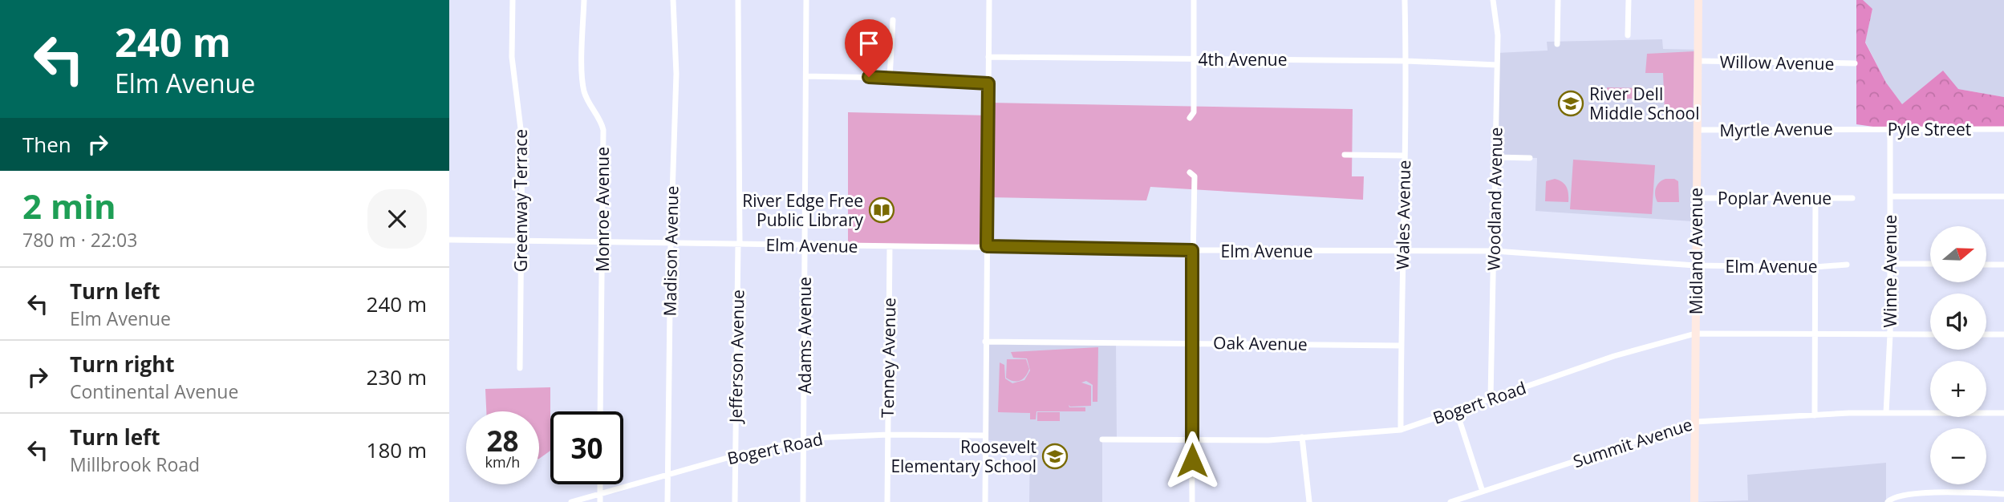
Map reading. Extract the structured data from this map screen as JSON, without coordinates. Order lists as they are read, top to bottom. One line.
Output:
{"streets":{"street":["4th Avenue","Willow Avenue","Myrtle Avenue","Pyle Street","Poplar Avenue","Woodland Avenue","Greenway Terrace","Monroe Avenue","Wales Avenue","Elm Avenue","Madison Avenue","Midland Avenue","Winne Avenue","Adams Avenue","Oak Avenue","Jefferson Avenue","Tenney Avenue","Bogert Road","Summit Avenue"]},"crossings":[["4th Avenue","Woodland Avenue"],["4th Avenue","Wales Avenue"],["Willow Avenue","Midland Avenue"],["Myrtle Avenue","Pyle Street"],["Myrtle Avenue","Midland Avenue"],["Pyle Street","Winne Avenue"],["Poplar Avenue","Midland Avenue"],["Woodland Avenue","Elm Avenue"],["Woodland Avenue","Bogert Road"],["Greenway Terrace","Elm Avenue"],["Monroe Avenue","Elm Avenue"],["Wales Avenue","Elm Avenue"],["Wales Avenue","Oak Avenue"],["Wales Avenue","Bogert Road"],["Elm Avenue","Madison Avenue"],["Elm Avenue","Midland Avenue"],["Elm Avenue","Adams Avenue"],["Elm Avenue","Jefferson Avenue"],["Elm Avenue","Tenney Avenue"],["Madison Avenue","Bogert Road"],["Midland Avenue","Bogert Road"],["Midland Avenue","Summit Avenue"],["Winne Avenue","Bogert Road"],["Winne Avenue","Summit Avenue"],["Adams Avenue","Bogert Road"],["Jefferson Avenue","Bogert Road"],["Tenney Avenue","Bogert Road"]],"places":{"school or university":["River Dell Middle School","Roosevelt Elementary School"],"library":["River Edge Free Public Library"]},"north":"right","page":{"turn":["240 m","Elm Avenue"],"then":"Then","heading":["2 min","780 m · 22:03"],"map_buttons":["+","−"],"list":[{"name":"Turn left","note":"Elm Avenue","value":"240 m"},{"name":"Turn right","note":"Continental Avenue","value":"230 m"},{"name":"Turn left","note":"Millbrook Road","value":"180 m"}],"speed":"28 km/h","limit":"30"}}
